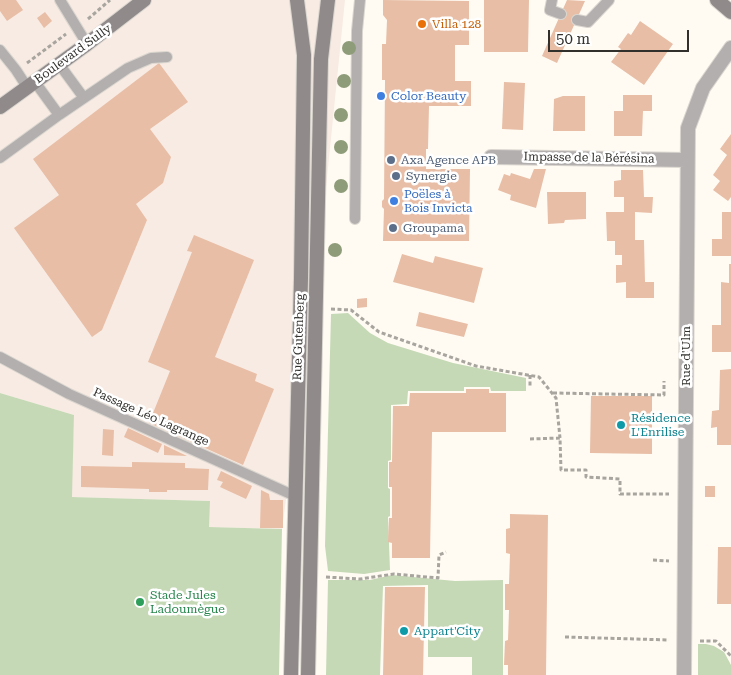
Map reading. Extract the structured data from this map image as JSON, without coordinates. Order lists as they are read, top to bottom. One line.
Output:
{"streets":{"main road":["Boulevard Sully","Rue Gutenberg"],"street":["Impasse de la Bérésina","Rue d'Ulm"],"lane":["Passage Léo Lagrange"]},"crossings":[["Impasse de la Bérésina","Rue d'Ulm"],["Rue Gutenberg","Passage Léo Lagrange"]],"places":["Villa 128","Color Beauty","Axa Agence APB","Synergie","Poëles à Bois Invicta","Groupama","Résidence L'Enrilise","Stade Jules Ladoumègue","Appart'City"],"scale_bar":"50 m"}
